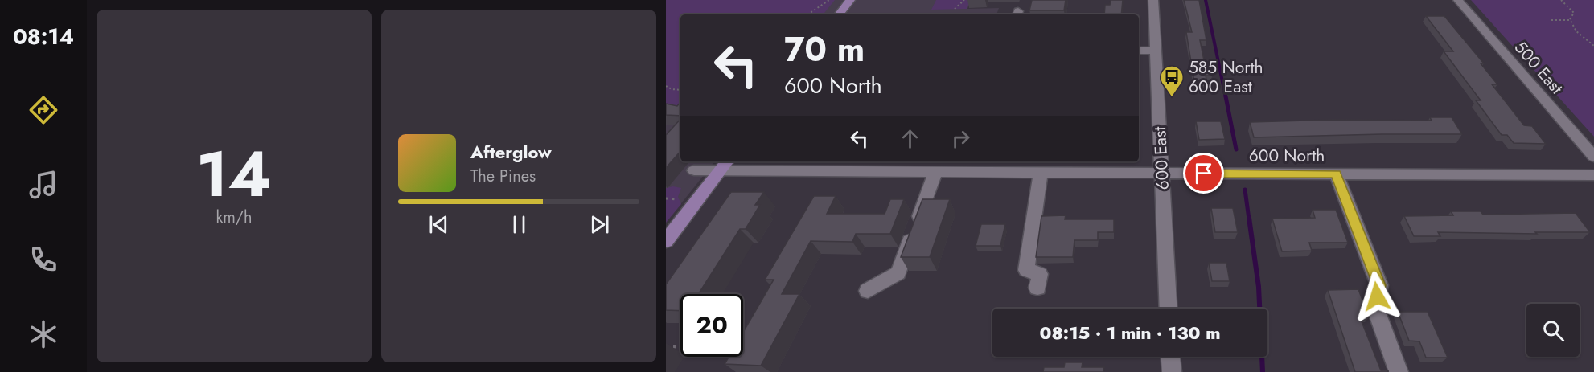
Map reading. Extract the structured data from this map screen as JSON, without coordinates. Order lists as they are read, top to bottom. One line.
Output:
{"streets":{"street":["500 East","600 North","600 East"]},"crossings":[["600 North","600 East"]],"places":{"bus stop":["585 North 600 East"]},"page":{"tabs":"08:14","tile":["14","km/h"],"turn":["70 m","600 North"],"song":["Afterglow","The Pines"],"limit":"20","trip":"08:15 · 1 min · 130 m"}}
